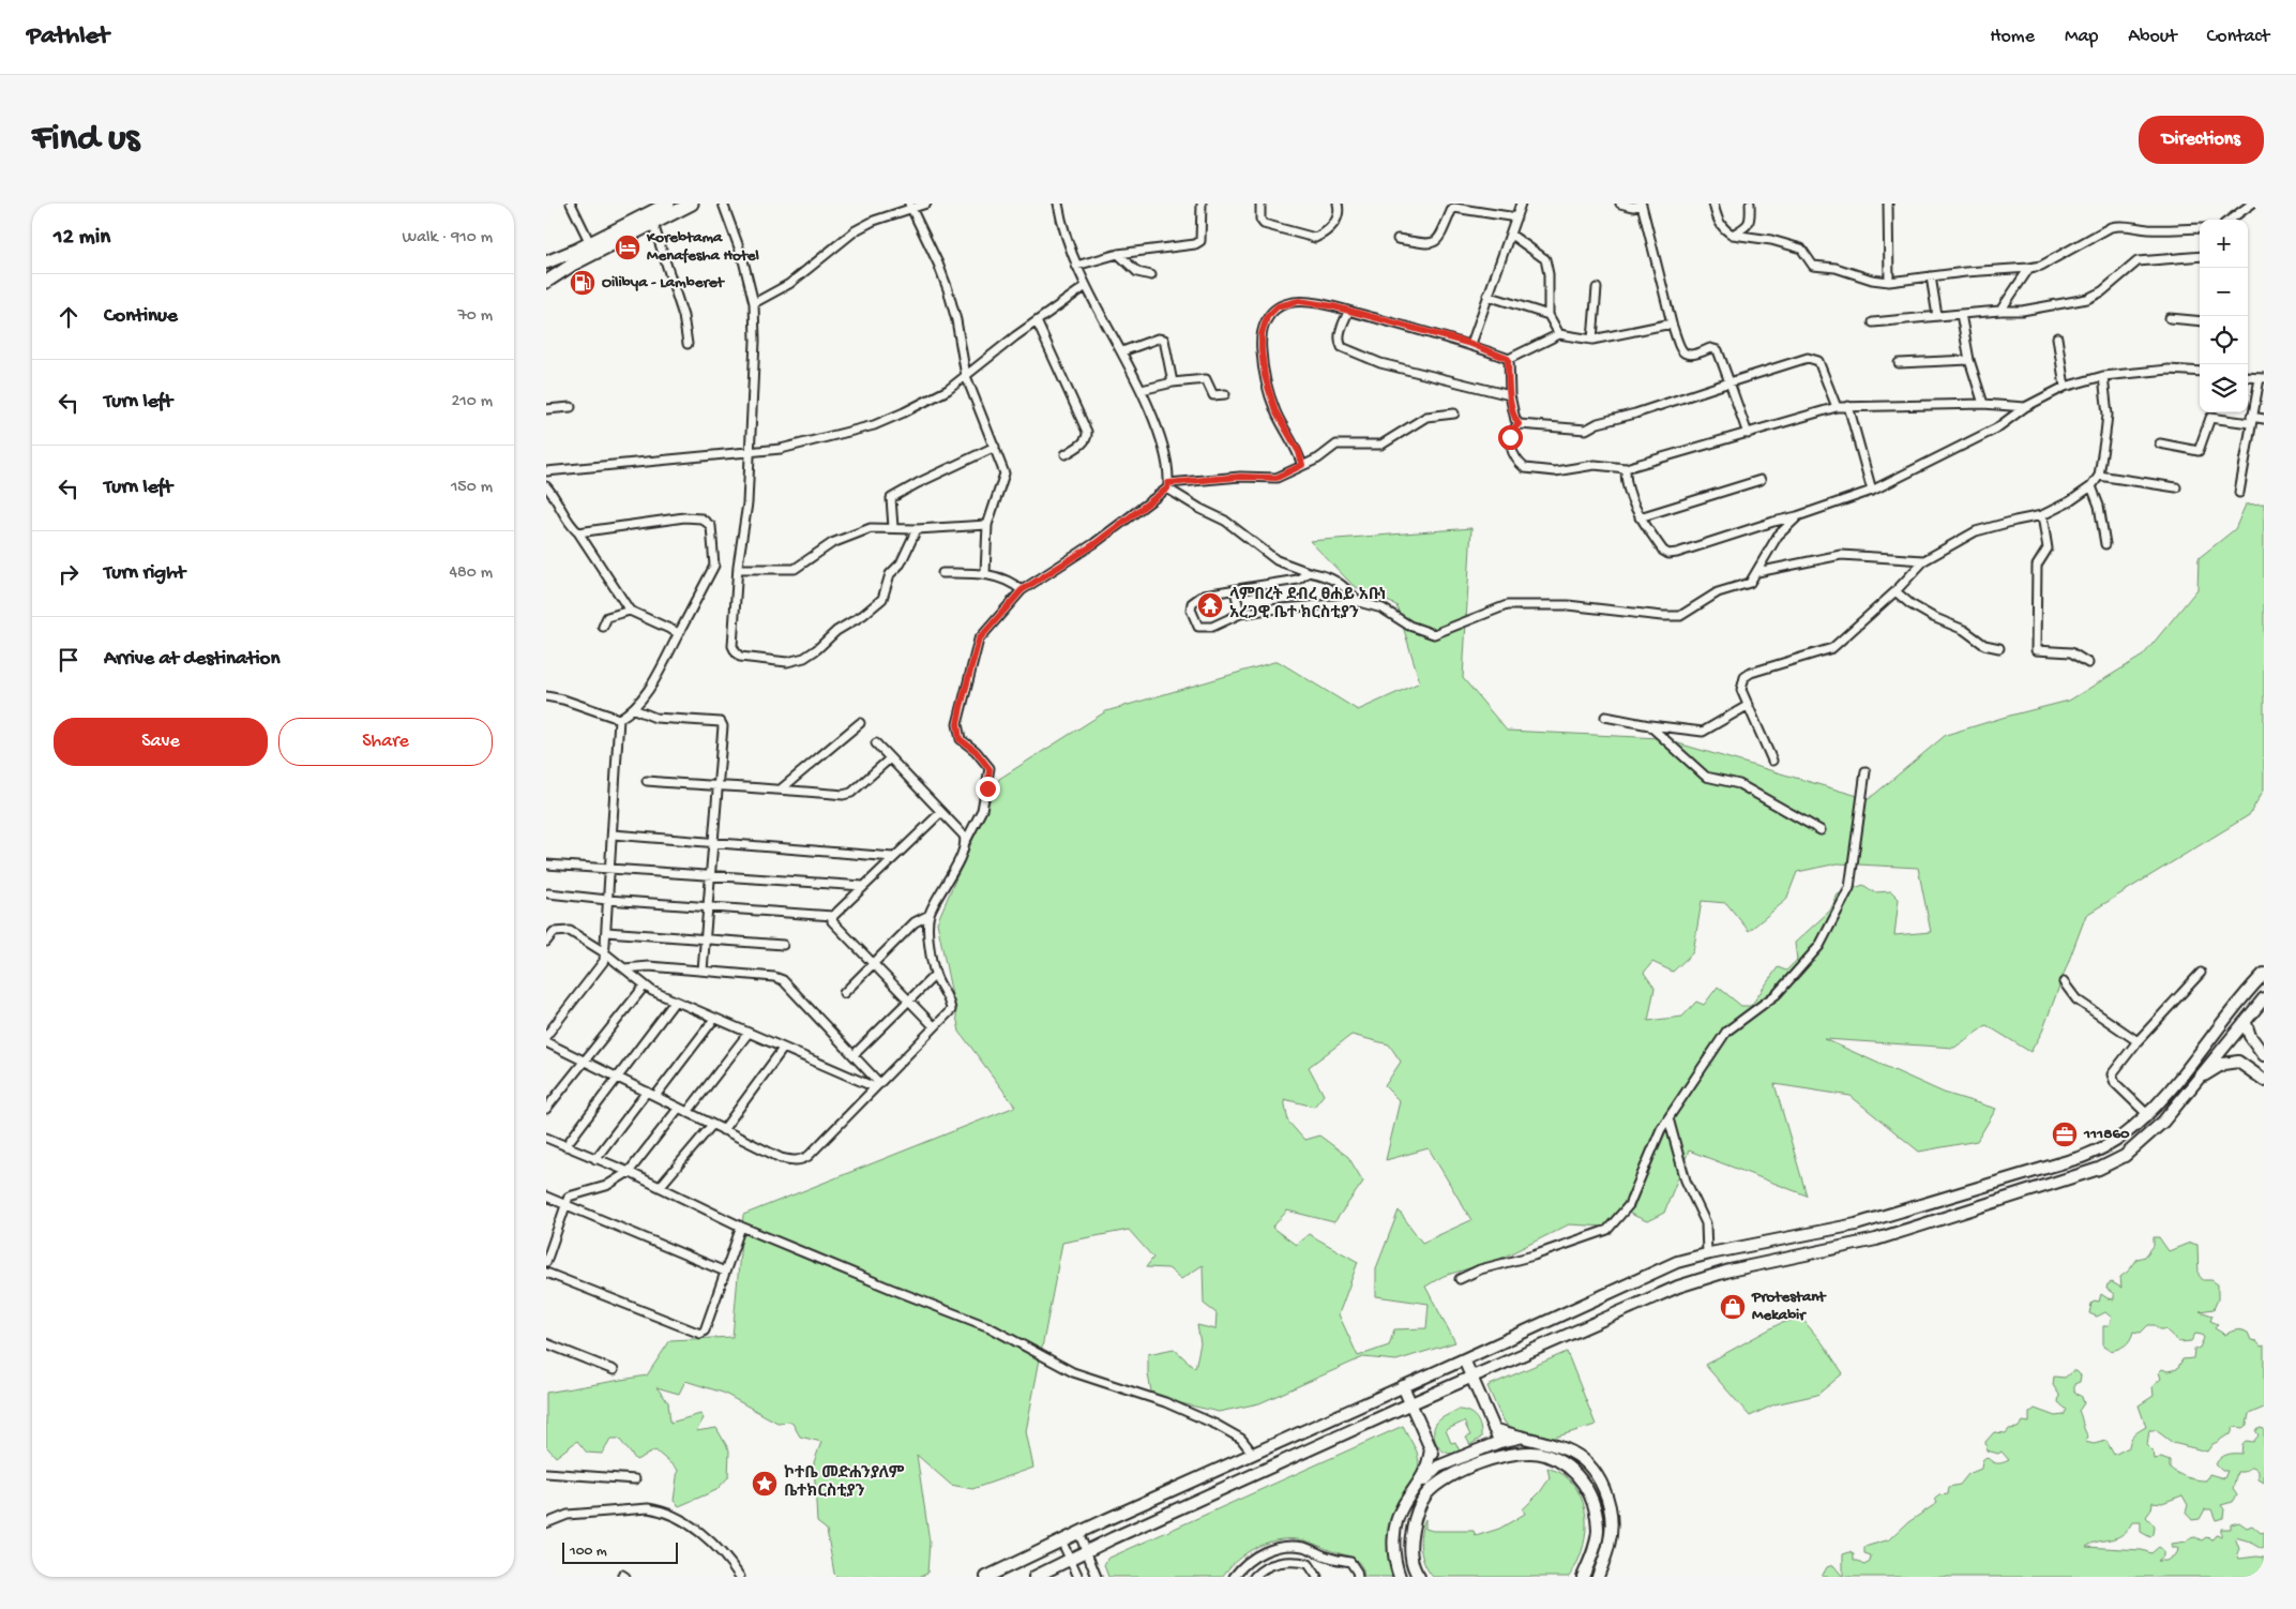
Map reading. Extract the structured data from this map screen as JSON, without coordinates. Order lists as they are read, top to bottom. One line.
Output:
{"places":{"hotel":["Korebtama Menafesha Hotel"],"fuel station":["Oilibya - Lamberet"],"temple":["ላምበረት ደብረ ፀሐይ አቡነ አረጋዊ ቤተ ክርስቲያን"],"office":["111860"],"shop":["Protestant Mekabir"],"place":["ኮተቤ መድሐንያለም ቤተክርስቲያን"]},"scale_bar":"100 m","page":{"header":"Pathlet","nav":["Home","Map","About","Contact"],"buttons":["Directions",["Save","Share"]],"title":"Find us","heading":["12 min","Walk · 910 m"],"map_buttons":["+","−"],"list":[["Continue","70 m"],["Turn left","210 m"],["Turn left","150 m"],["Turn right","480 m"],"Arrive at destination"],"scale":"100 m"}}
